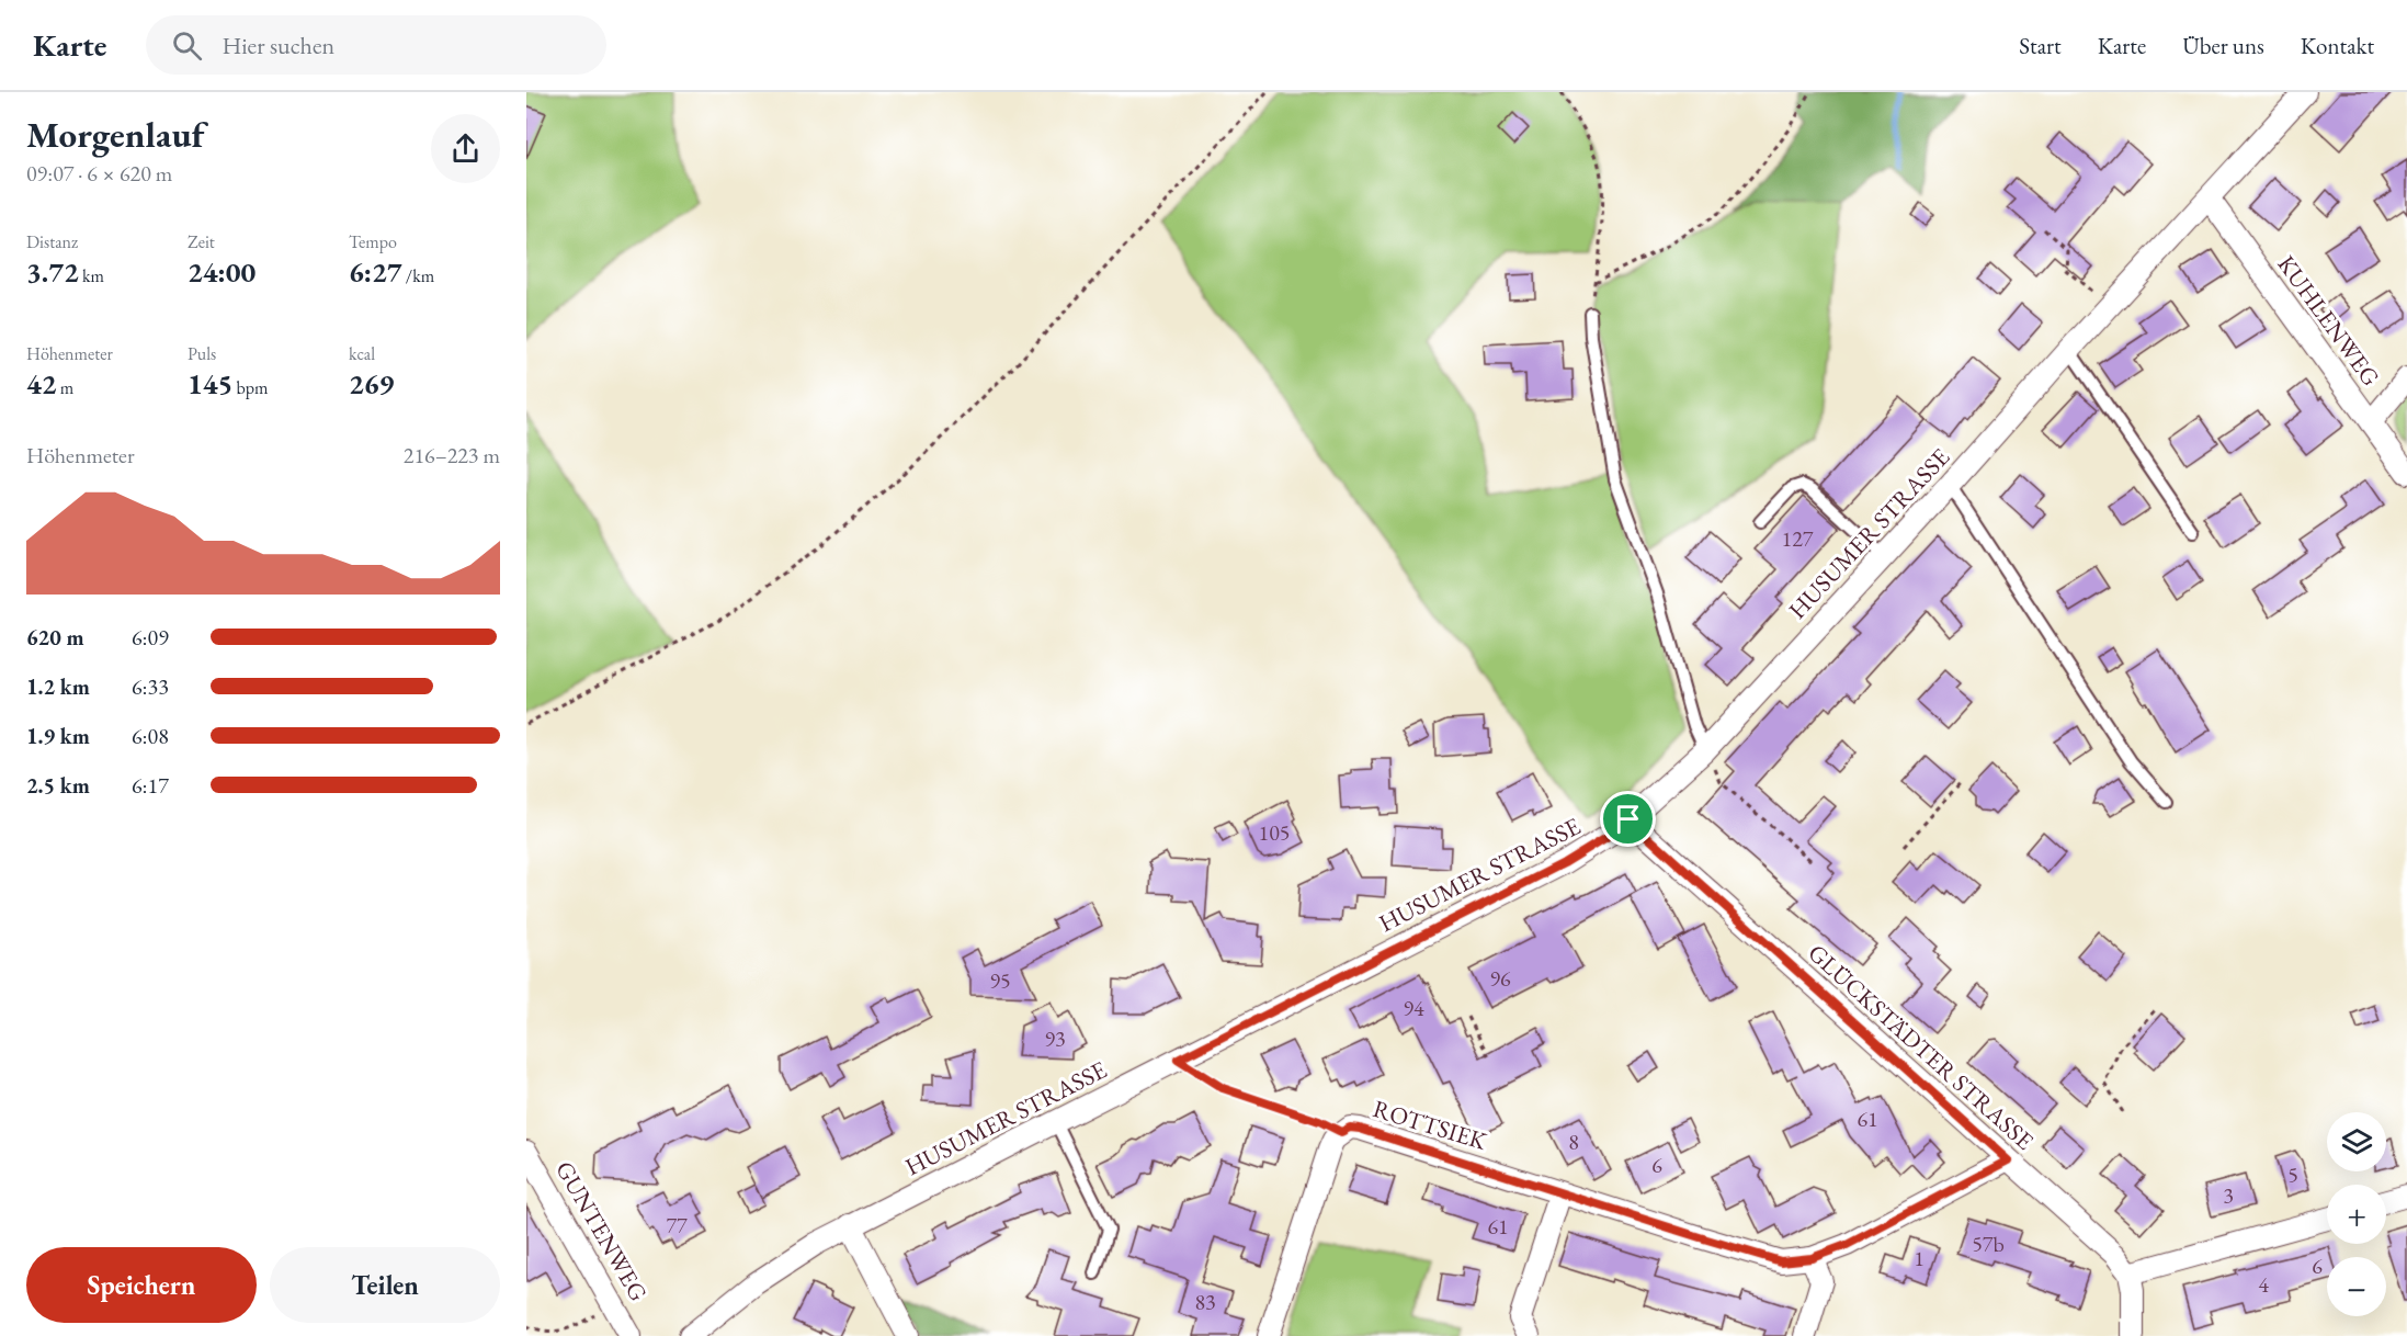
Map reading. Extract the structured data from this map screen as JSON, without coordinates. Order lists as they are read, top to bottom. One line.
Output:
{"streets":{"street":["KUHLENWEG","HUSUMER STRASSE","GLÜCKSTÄDTER STRASSE","ROTTSIEK","GUNTENWEG"]},"crossings":[["KUHLENWEG","HUSUMER STRASSE"],["HUSUMER STRASSE","GLÜCKSTÄDTER STRASSE"],["GLÜCKSTÄDTER STRASSE","ROTTSIEK"]],"house_numbers":["127","105","96","95","94","93","61","8","6","5","3","77","61","57b","1","6","4","83"],"page":{"header":"Karte","search":"Hier suchen","nav":["Start","Karte","Über uns","Kontakt"],"heading":["Morgenlauf","09:07 · 6 × 620 m"],"stats":[["Distanz","3.72 km"],["Zeit","24:00"],["Tempo","6:27 /km"],["Höhenmeter","42 m"],["Puls","145 bpm"],["kcal","269"]],"chart":["Höhenmeter","216–223 m"],"list":[{"name":"620 m","note":"6:09"},{"name":"1.2 km","note":"6:33"},{"name":"1.9 km","note":"6:08"},{"name":"2.5 km","note":"6:17"}],"map_buttons":["+","−"],"buttons":["Speichern","Teilen"]}}
